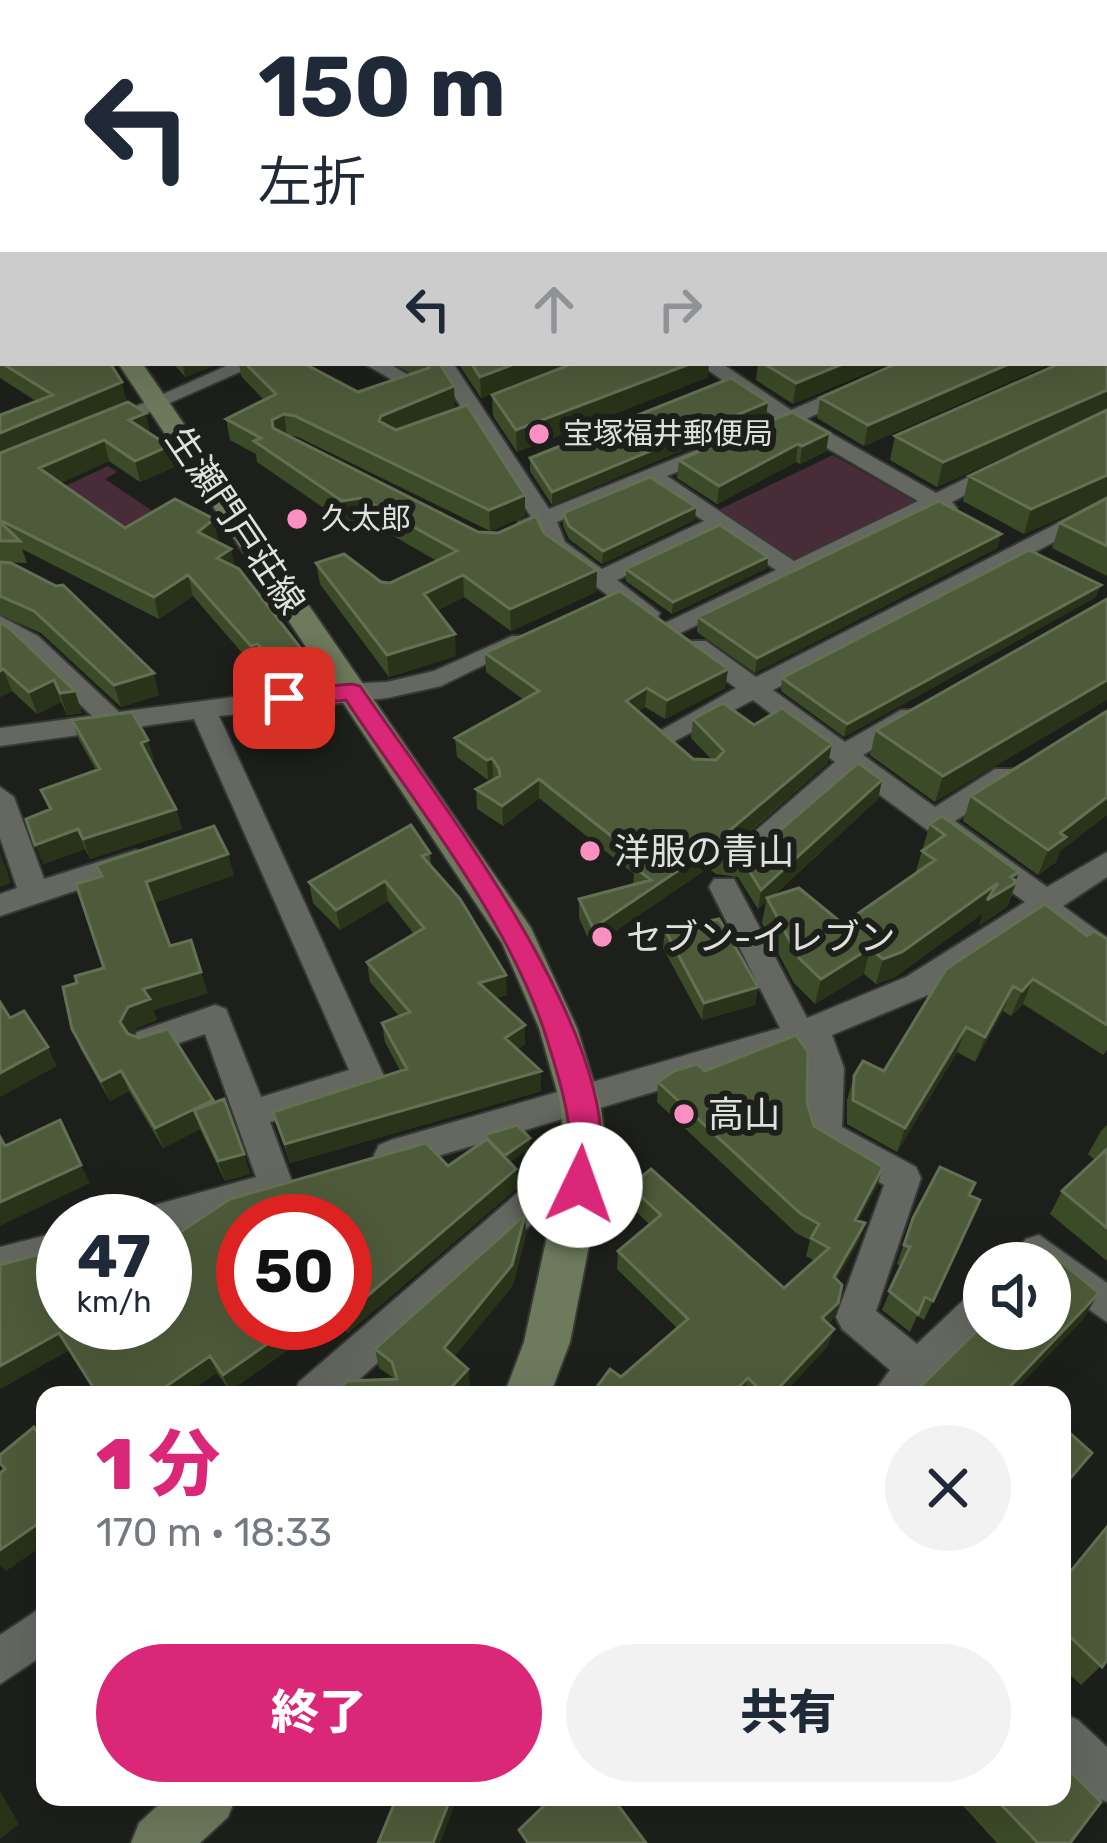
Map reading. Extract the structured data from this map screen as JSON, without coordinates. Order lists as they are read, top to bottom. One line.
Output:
{"streets":{"main road":["生瀬門戸荘線"]},"places":["宝塚福井郵便局","久太郎","洋服の青山","セブン-イレブン","高山"],"page":{"turn":["150 m","左折"],"speed":"47 km/h","limit":"50","heading":["1 分","170 m · 18:33"],"buttons":["終了","共有"]}}
